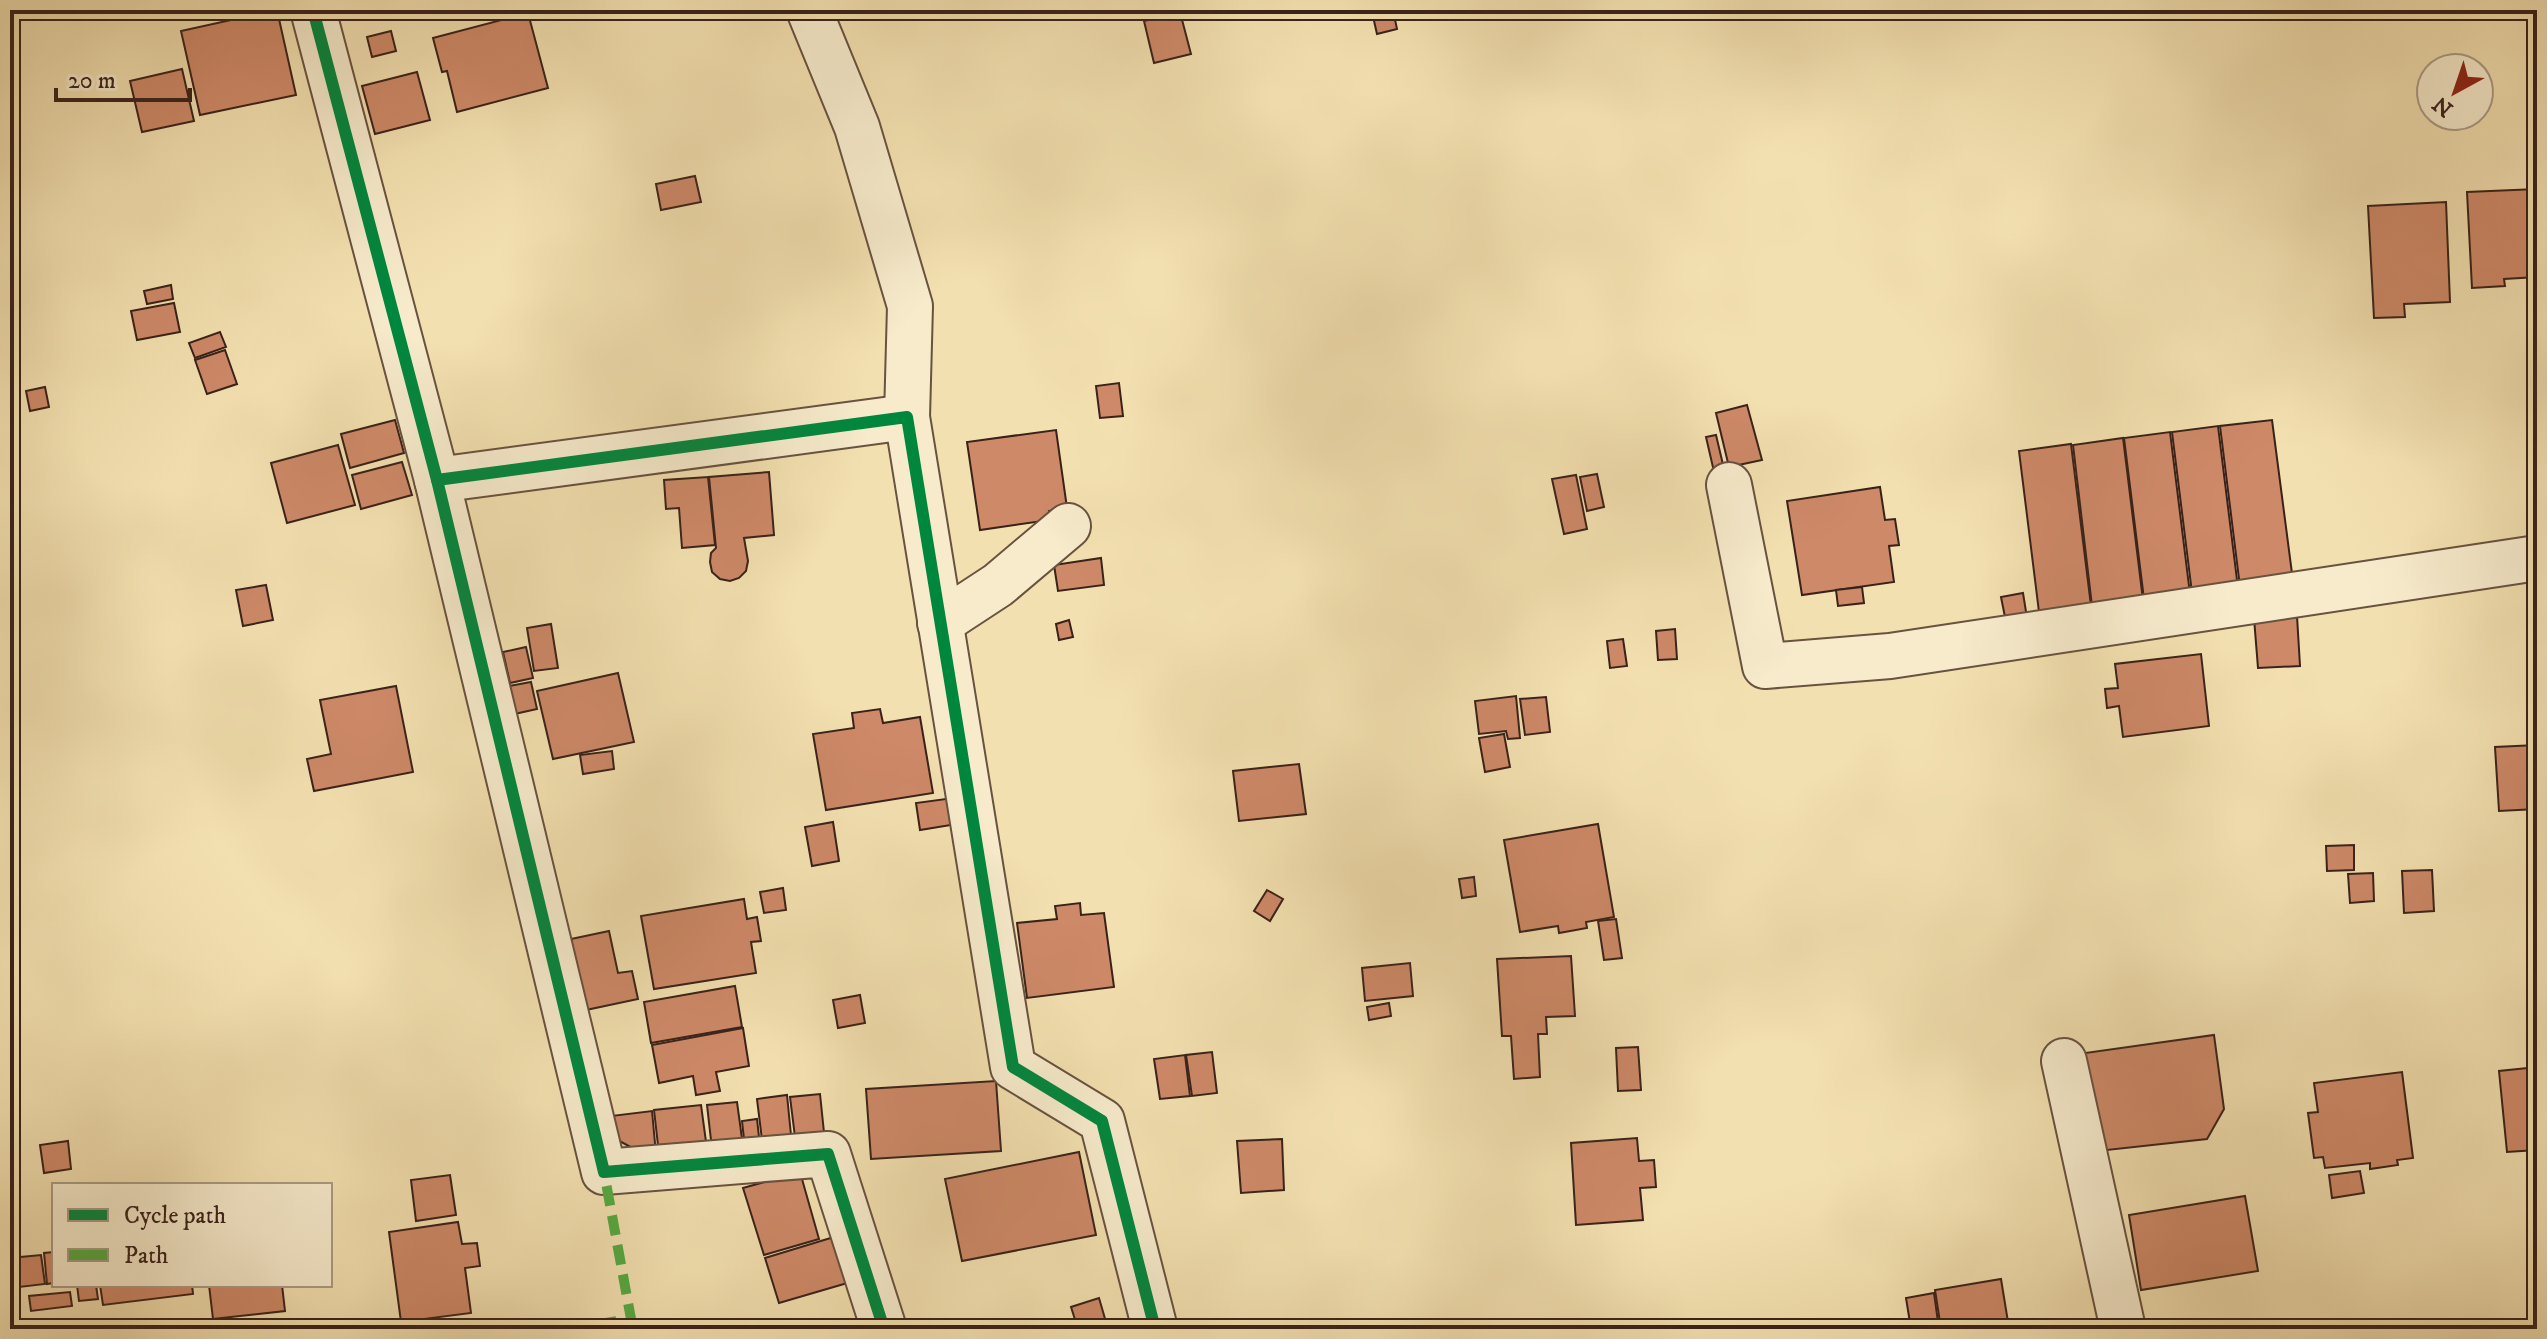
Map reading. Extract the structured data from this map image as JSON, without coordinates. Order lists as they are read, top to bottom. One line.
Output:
{"legend":["Cycle path","Path"],"scale_bar":"20 m","north":"bottom left"}
